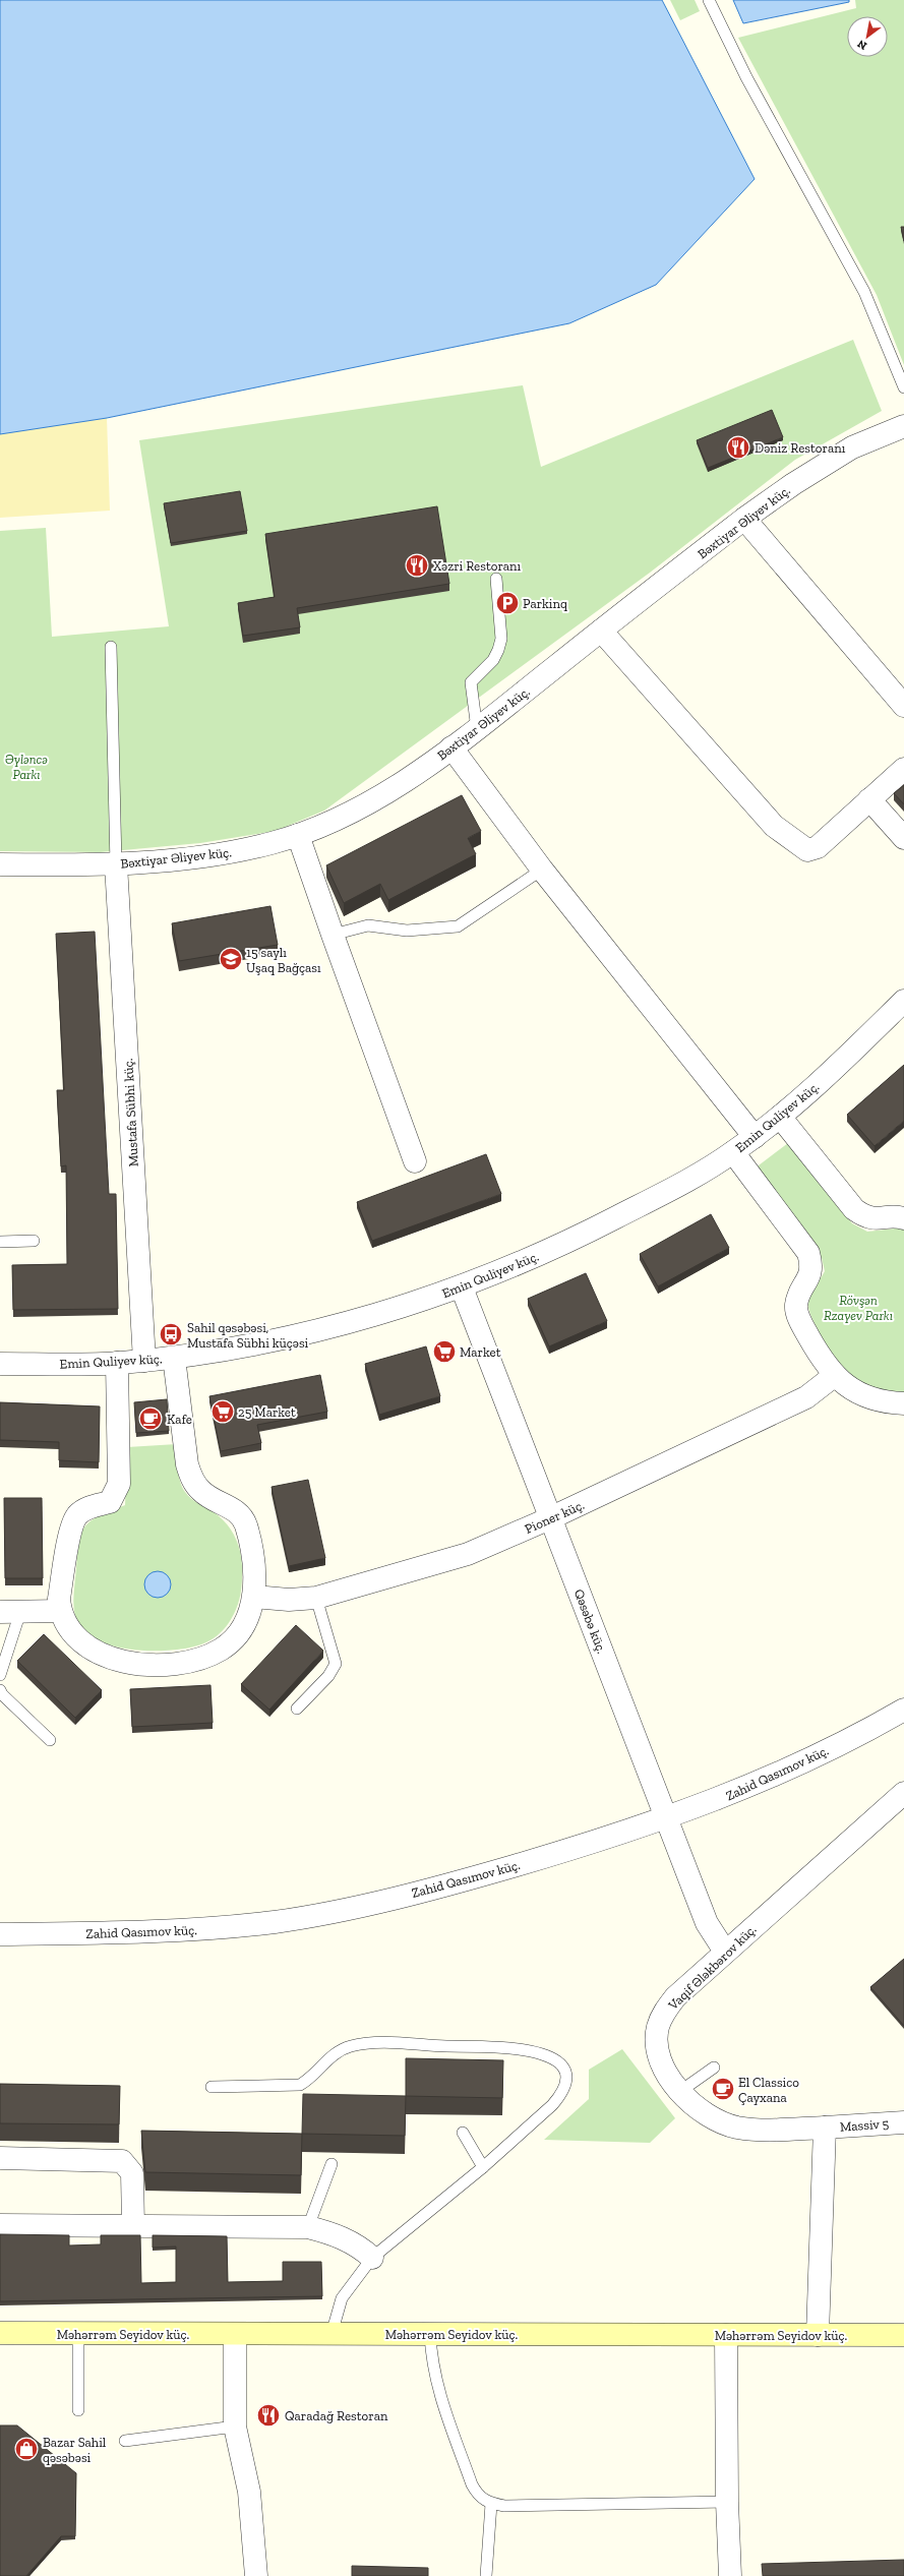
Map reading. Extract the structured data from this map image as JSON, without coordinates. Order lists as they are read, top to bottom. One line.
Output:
{"streets":{"main road":["Məhərrəm Seyidov küç."],"street":["Bəxtiyar Əliyev küç.","Mustafa Sübhi küç.","Emin Quliyev küç.","Pioner küç.","Qəsəbə küç.","Zahid Qasımov küç.","Vaqif Ələkbərov küç.","Massiv 5"]},"crossings":[["Bəxtiyar Əliyev küç.","Mustafa Sübhi küç."],["Mustafa Sübhi küç.","Emin Quliyev küç."],["Emin Quliyev küç.","Qəsəbə küç."],["Pioner küç.","Qəsəbə küç."],["Qəsəbə küç.","Zahid Qasımov küç."],["Qəsəbə küç.","Vaqif Ələkbərov küç."],["Vaqif Ələkbərov küç.","Massiv 5"]],"parks":["Əyləncə Parkı","Rövşən Rzayev Parkı"],"places":{"restaurant":["Dəniz Restoranı","Xəzri Restoranı","Qaradağ Restoran"],"parking":["Parkinq"],"school or university":["15 saylı Uşaq Bağçası"],"bus stop":["Sahil qəsəbəsi, Mustafa Sübhi küçəsi"],"supermarket":["Market","25 Market"],"cafe":["Kafe","El Classico Çayxana"],"shop":["Bazar Sahil qəsəbəsi"]},"north":"bottom left"}
